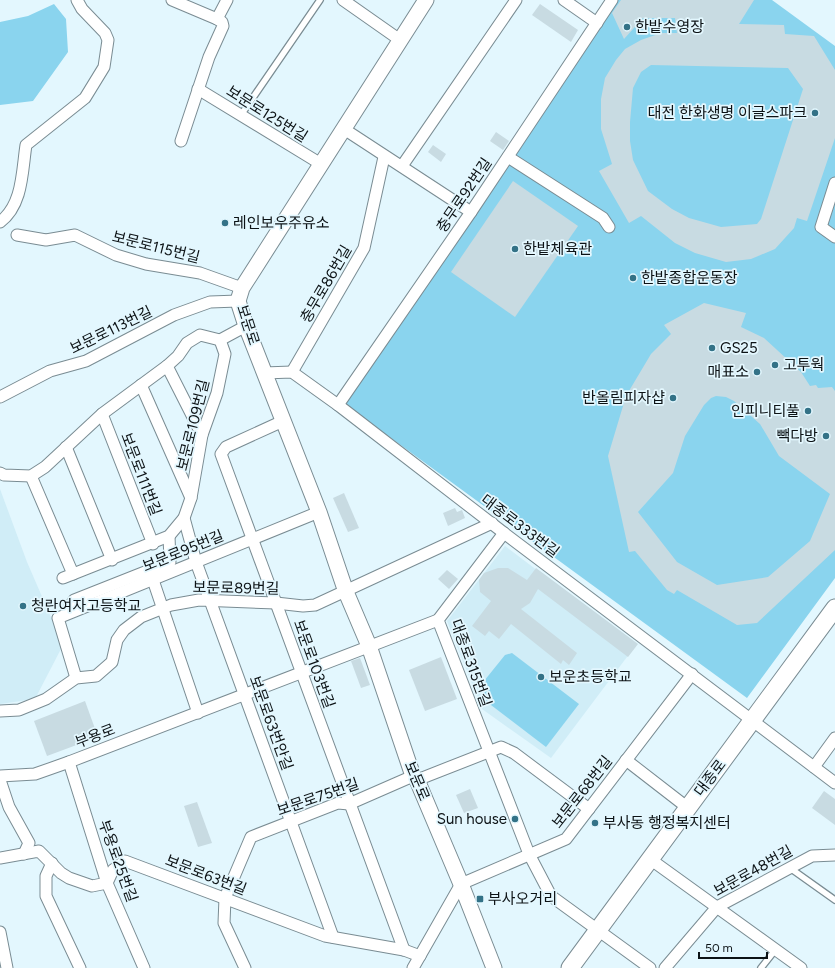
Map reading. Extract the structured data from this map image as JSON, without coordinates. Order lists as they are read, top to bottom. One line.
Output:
{"streets":{"main road":["보문로","대종로"],"street":["보문로125번길","충무로92번길","보문로115번길","충무로86번길","보문로113번길","보문로109번길","보문로111번길","대종로333번길","보문로95번길","보문로89번길","대종로315번길","보문로103번길","보문로63번안길","부용로","보문로68번길","보문로75번길","부용로25번길","보문로48번길","보문로63번길"]},"crossings":[["보문로125번길","보문로"],["충무로92번길","대종로333번길"],["보문로115번길","보문로"],["보문로115번길","보문로113번길"],["충무로86번길","대종로333번길"],["보문로","보문로113번길"],["보문로","보문로95번길"],["보문로","보문로89번길"],["보문로","보문로103번길"],["보문로","부용로"],["보문로","보문로68번길"],["보문로","보문로75번길"],["보문로109번길","보문로111번길"],["보문로109번길","보문로63번안길"],["대종로333번길","대종로315번길"],["대종로333번길","대종로"],["대종로333번길","보문로68번길"],["보문로95번길","보문로89번길"],["보문로95번길","보문로103번길"],["보문로95번길","보문로63번안길"],["보문로89번길","보문로103번길"],["보문로89번길","보문로63번안길"],["대종로315번길","부용로"],["대종로315번길","대종로"],["대종로315번길","보문로68번길"],["대종로315번길","보문로75번길"],["보문로103번길","부용로"],["보문로103번길","보문로75번길"],["보문로103번길","보문로63번길"],["보문로63번안길","부용로"],["보문로63번안길","보문로75번길"],["보문로63번안길","보문로63번길"],["부용로","부용로25번길"],["보문로75번길","보문로63번길"],["부용로25번길","보문로63번길"]],"places":{"other":["한밭수영장","대전 한화생명 이글스파크","레인보우주유소","한밭체육관","한밭종합운동장","GS25","고투웍","매표소","반올림피자샵","인피니티풀","빽다방","청란여자고등학교","보운초등학교","Sun house","부사동 행정복지센터"],"transit":["부사오거리"]},"scale_bar":"50 m"}
